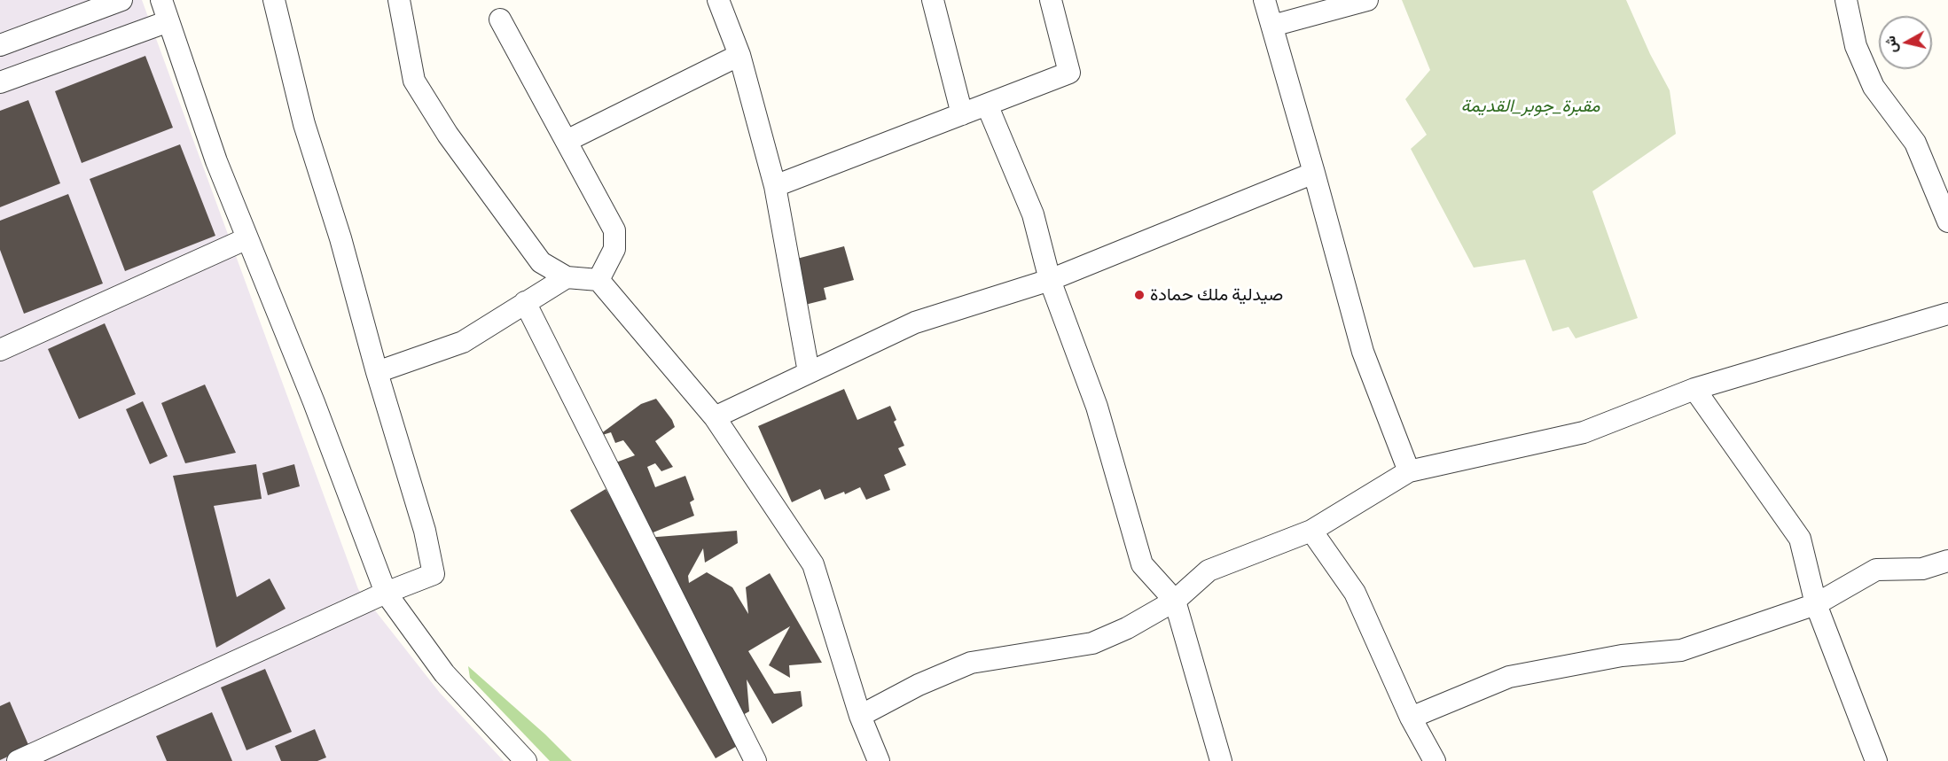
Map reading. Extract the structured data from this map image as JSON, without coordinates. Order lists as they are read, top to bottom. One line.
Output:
{"parks":["مقبرة_جوبر_القديمة"],"places":["صيدلية ملك حمادة"],"north":"left"}
